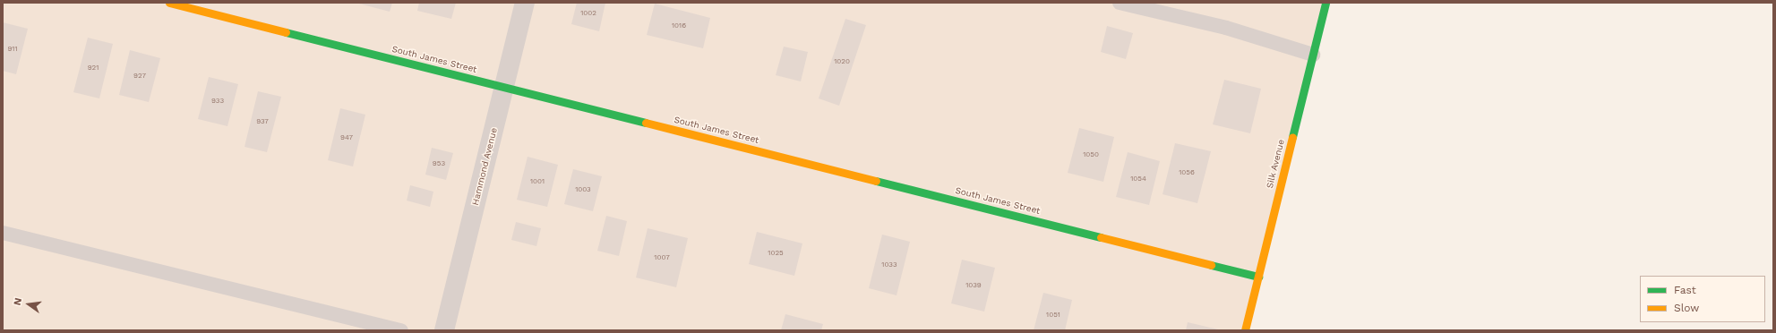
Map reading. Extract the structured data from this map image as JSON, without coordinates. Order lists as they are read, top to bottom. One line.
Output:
{"streets":{"street":["South James Street","Silk Avenue","Hammond Avenue"]},"crossings":[["South James Street","Silk Avenue"],["South James Street","Hammond Avenue"]],"house_numbers":["1002","1016","911","1020","921","927","933","937","947","1050","953","1056","1054","1001","1003","1025","1007","1033","1039","1051"],"legend":["Fast","Slow"],"north":"left"}
